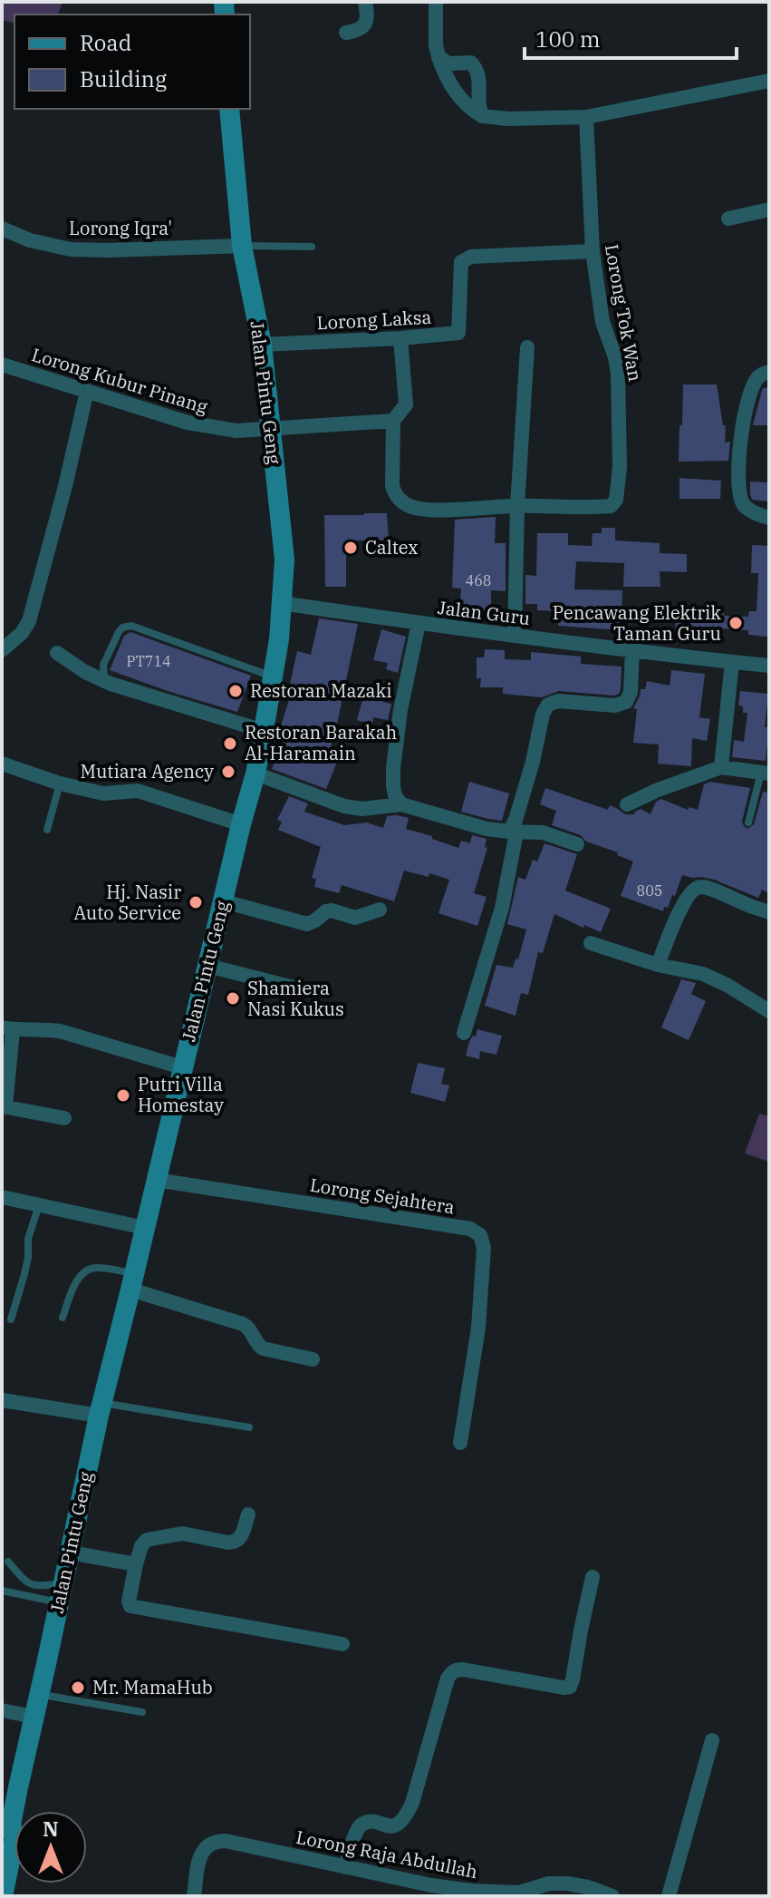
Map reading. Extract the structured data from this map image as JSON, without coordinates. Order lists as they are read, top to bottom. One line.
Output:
{"streets":{"main road":["Jalan Pintu Geng"],"street":["Lorong Iqra'","Lorong Tok Wan","Lorong Laksa","Lorong Kubur Pinang","Jalan Guru","Lorong Sejahtera","Lorong Raja Abdullah"]},"crossings":[["Lorong Iqra'","Jalan Pintu Geng"],["Lorong Tok Wan","Lorong Laksa"],["Lorong Laksa","Jalan Pintu Geng"],["Lorong Kubur Pinang","Jalan Pintu Geng"],["Jalan Pintu Geng","Jalan Guru"],["Jalan Pintu Geng","Lorong Sejahtera"]],"places":["Caltex","Pencawang Elektrik Taman Guru","Restoran Mazaki","Restoran Barakah Al-Haramain","Mutiara Agency","Hj. Nasir Auto Service","Shamiera Nasi Kukus","Putri Villa Homestay","Mr. MamaHub"],"house_numbers":["468","PT714","805"],"legend":["Road","Building"],"scale_bar":"100 m","north":"top"}
